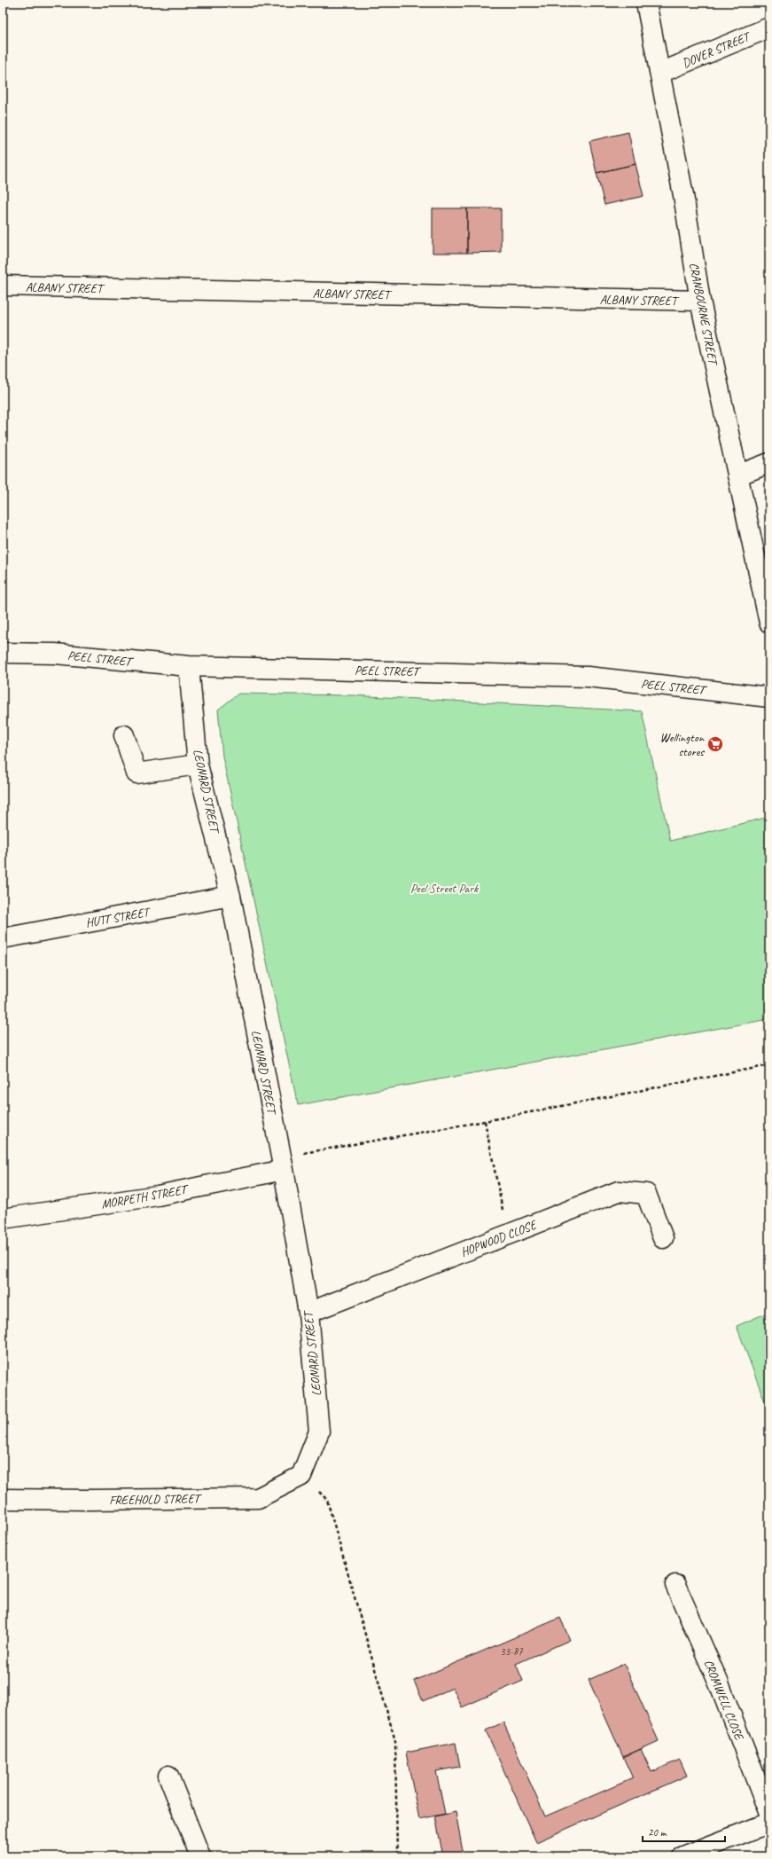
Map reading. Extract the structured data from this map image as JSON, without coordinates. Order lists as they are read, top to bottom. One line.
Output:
{"streets":{"street":["DOVER STREET","ALBANY STREET","CRANBOURNE STREET","PEEL STREET","LEONARD STREET","HUTT STREET","MORPETH STREET","HOPWOOD CLOSE","FREEHOLD STREET","CROMWELL CLOSE"]},"crossings":[["DOVER STREET","CRANBOURNE STREET"],["ALBANY STREET","CRANBOURNE STREET"],["PEEL STREET","LEONARD STREET"],["LEONARD STREET","HUTT STREET"],["LEONARD STREET","MORPETH STREET"],["LEONARD STREET","HOPWOOD CLOSE"],["LEONARD STREET","FREEHOLD STREET"]],"parks":["Peel Street Park"],"places":{"supermarket":["Wellington stores"]},"house_numbers":["33-87"],"scale_bar":"20 m"}
